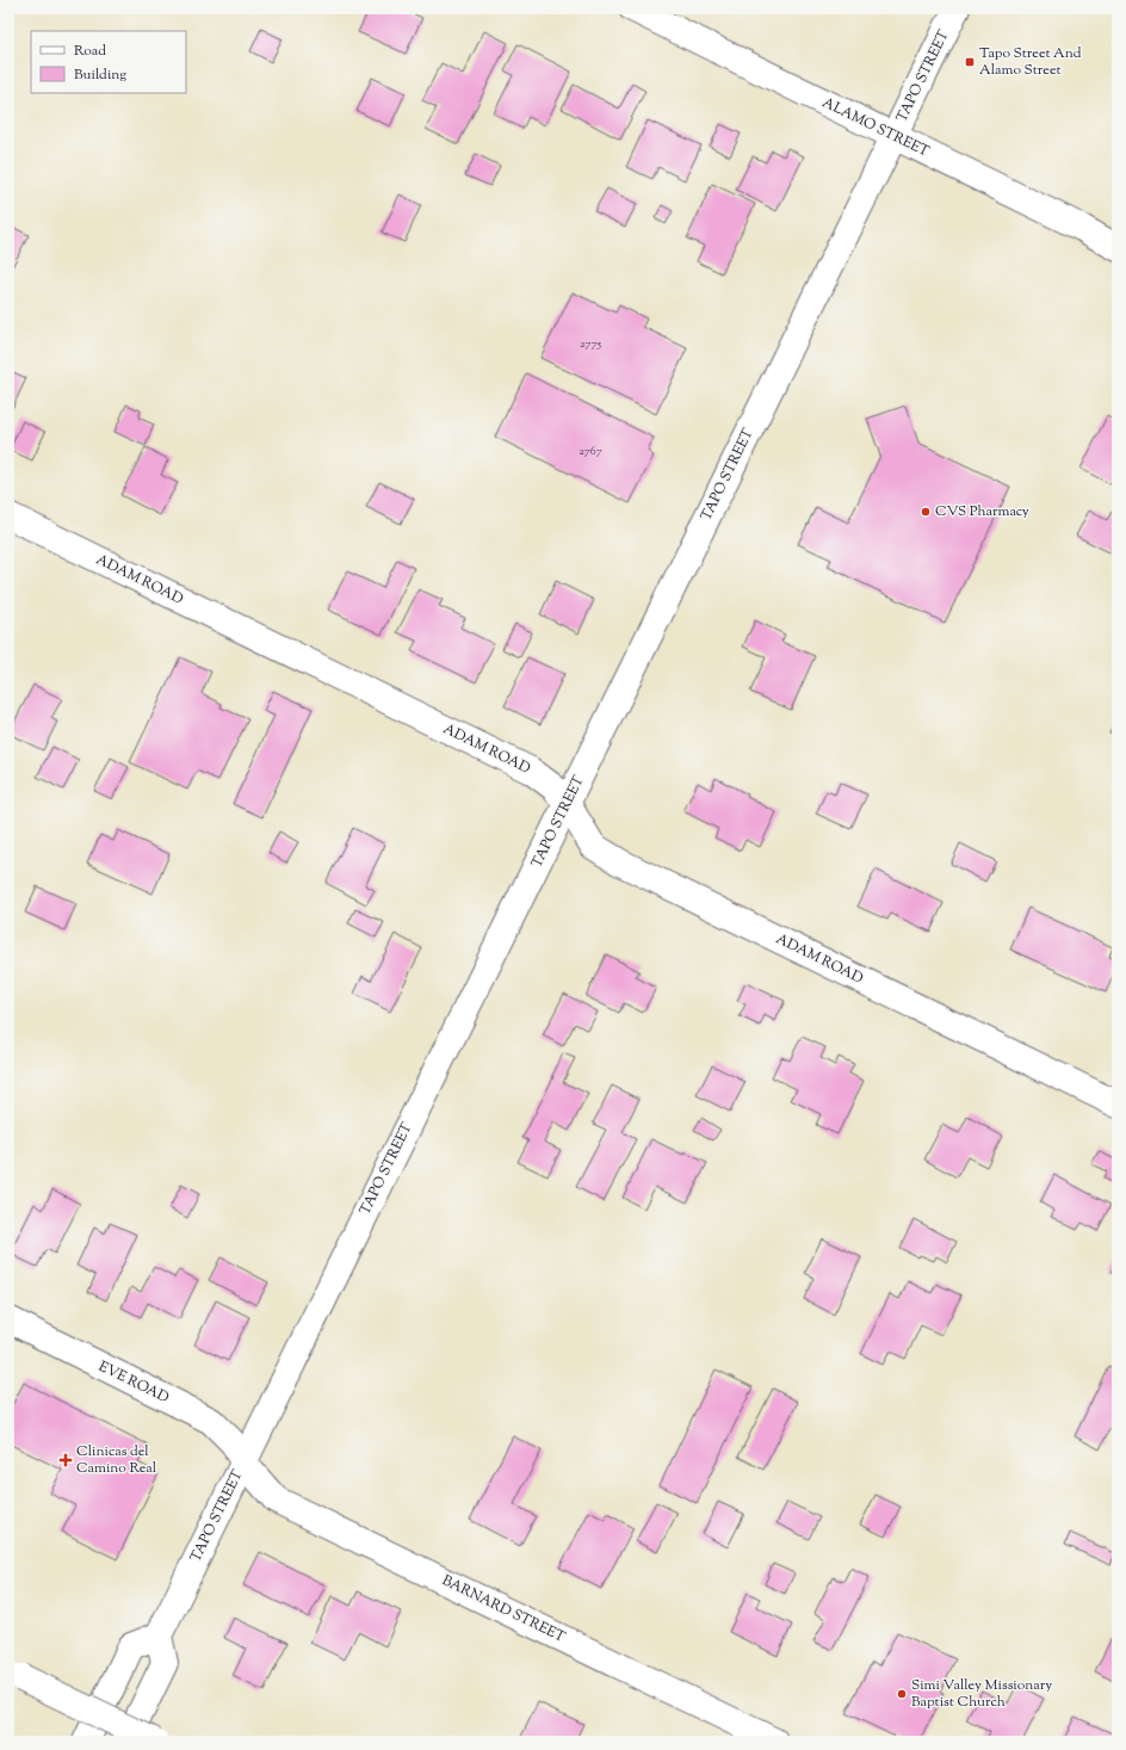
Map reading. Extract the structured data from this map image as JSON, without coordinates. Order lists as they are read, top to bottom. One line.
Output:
{"streets":{"main road":["TAPO STREET","ALAMO STREET","ADAM ROAD","EVE ROAD","BARNARD STREET"]},"crossings":[["TAPO STREET","ALAMO STREET"],["TAPO STREET","ADAM ROAD"],["TAPO STREET","EVE ROAD"],["TAPO STREET","BARNARD STREET"],["EVE ROAD","BARNARD STREET"]],"places":{"transit":["Tapo Street And Alamo Street"],"other":["CVS Pharmacy","Simi Valley Missionary Baptist Church"],"health":["Clinicas del Camino Real"]},"house_numbers":["2775","2767"],"legend":["Road","Building"]}
